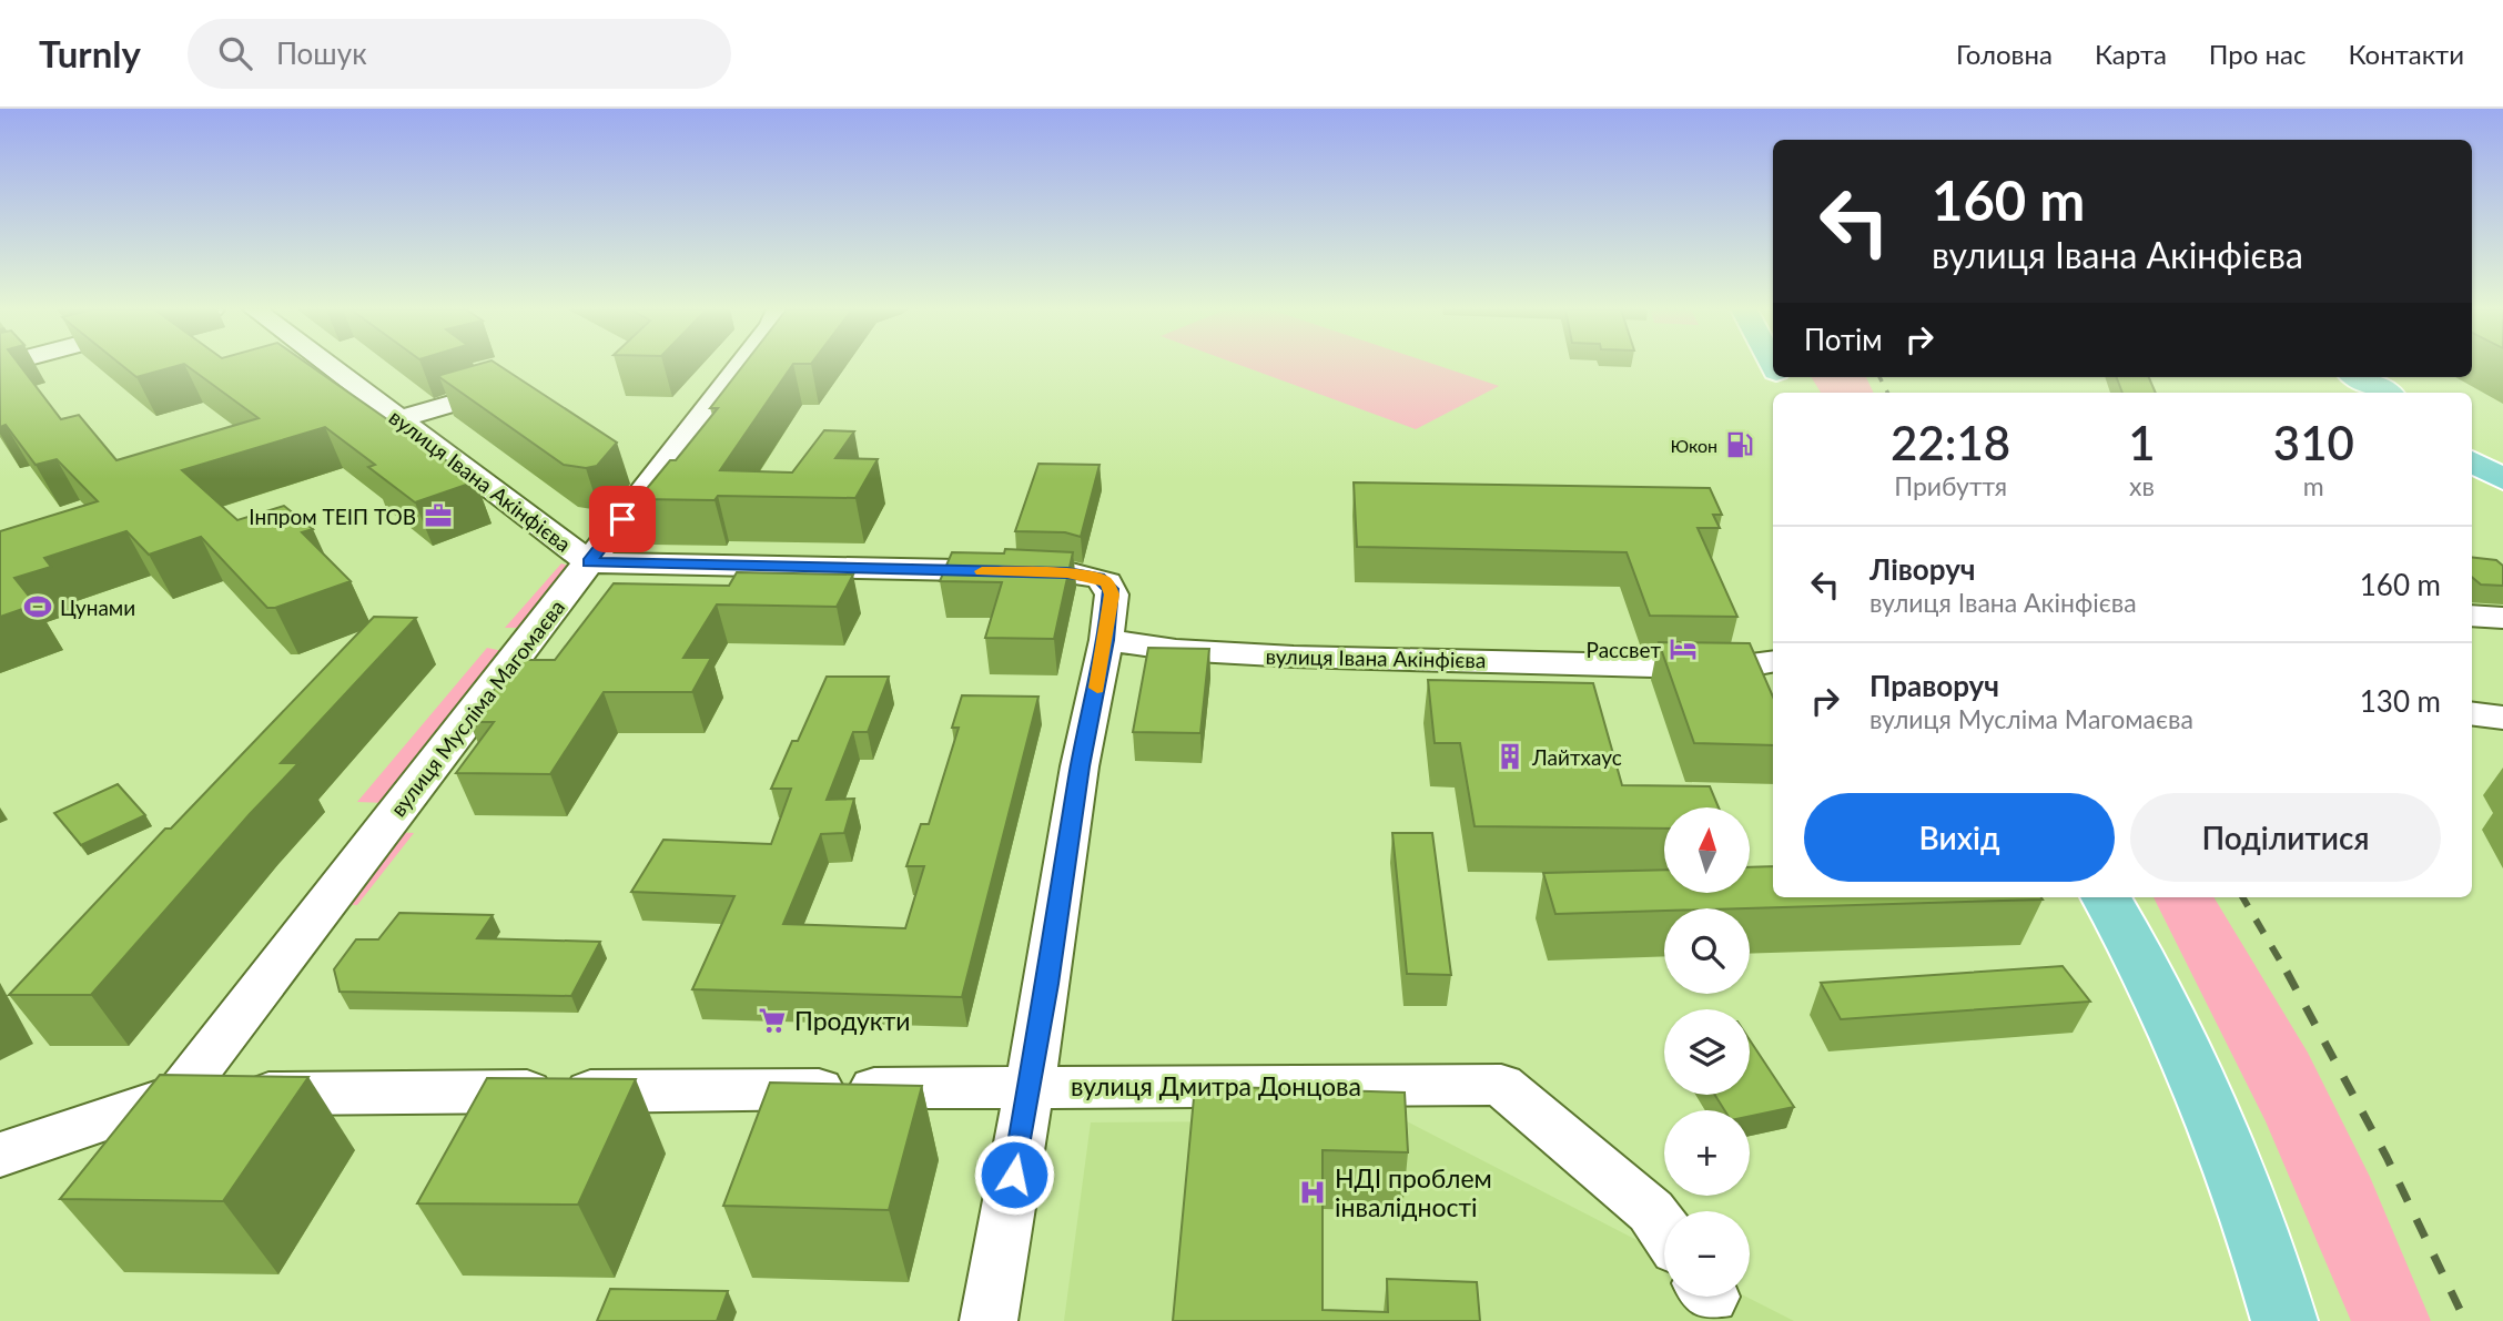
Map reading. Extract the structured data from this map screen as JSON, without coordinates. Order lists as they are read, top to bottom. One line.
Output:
{"streets":{"street":["вулиця Івана Акінфієва","вулиця Мусліма Магомаєва","вулиця Дмитра Донцова"]},"crossings":[["вулиця Івана Акінфієва","вулиця Мусліма Магомаєва"],["вулиця Мусліма Магомаєва","вулиця Дмитра Донцова"]],"places":{"fuel station":["Юкон"],"office":["Інпром ТЕІП ТОВ"],"sports":["Цунами"],"hotel":["Рассвет"],"building":["Лайтхаус"],"supermarket":["Продукти"],"hospital":["НДІ проблем інвалідності"]},"north":"top","page":{"header":"Turnly","search":"Пошук","nav":["Головна","Карта","Про нас","Контакти"],"turn":["160 m","вулиця Івана Акінфієва"],"then":"Потім","eta":["22:18","Прибуття","1","хв","310","m"],"list":[{"name":"Ліворуч","note":"вулиця Івана Акінфієва","value":"160 m"},{"name":"Праворуч","note":"вулиця Мусліма Магомаєва","value":"130 m"}],"buttons":["Вихід","Поділитися"],"map_buttons":["+","−"]}}
